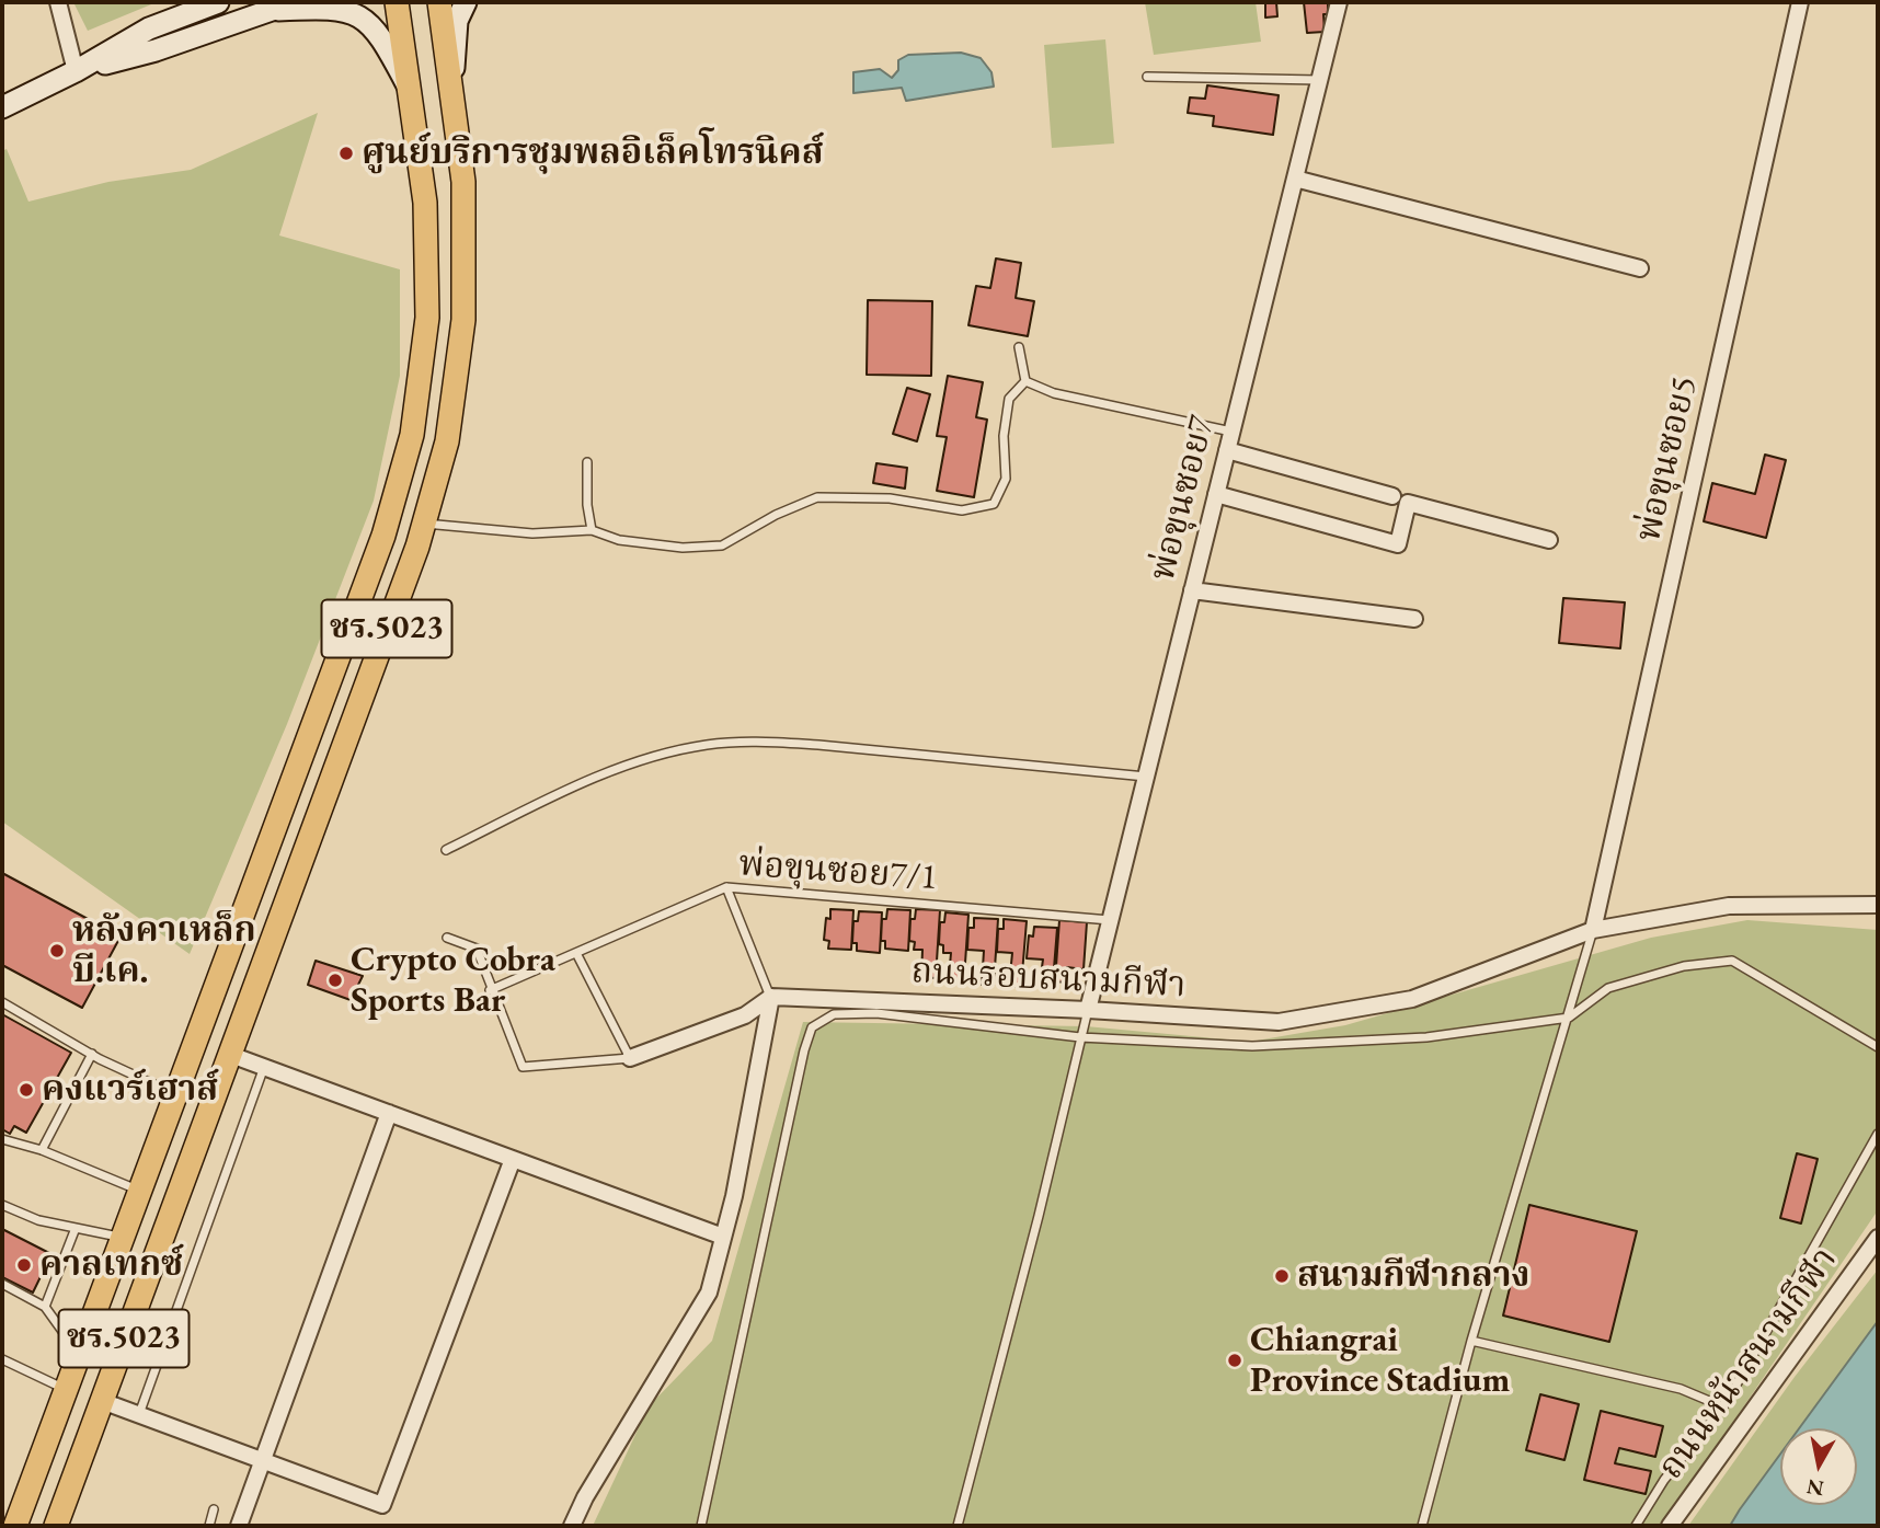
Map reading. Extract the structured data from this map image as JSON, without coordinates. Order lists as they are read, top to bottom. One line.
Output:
{"streets":{"main road":["ชร.5023"],"street":["พ่อขุนซอย5","พ่อขุนซอย7","ถนนรอบสนามกีฬา","ถนนหน้าสนามกีฬา"],"lane":["พ่อขุนซอย7/1"]},"crossings":[["พ่อขุนซอย5","ถนนรอบสนามกีฬา"],["พ่อขุนซอย7","พ่อขุนซอย7/1"],["พ่อขุนซอย7","ถนนรอบสนามกีฬา"]],"places":["ศูนย์บริการชุมพลอิเล็คโทรนิคส์","หลังคาเหล็ก บี.เค.","Crypto Cobra Sports Bar","คงแวร์เฮาส์","คาลเทกซ์","สนามกีฬากลาง","Chiangrai Province Stadium"],"north":"bottom"}
